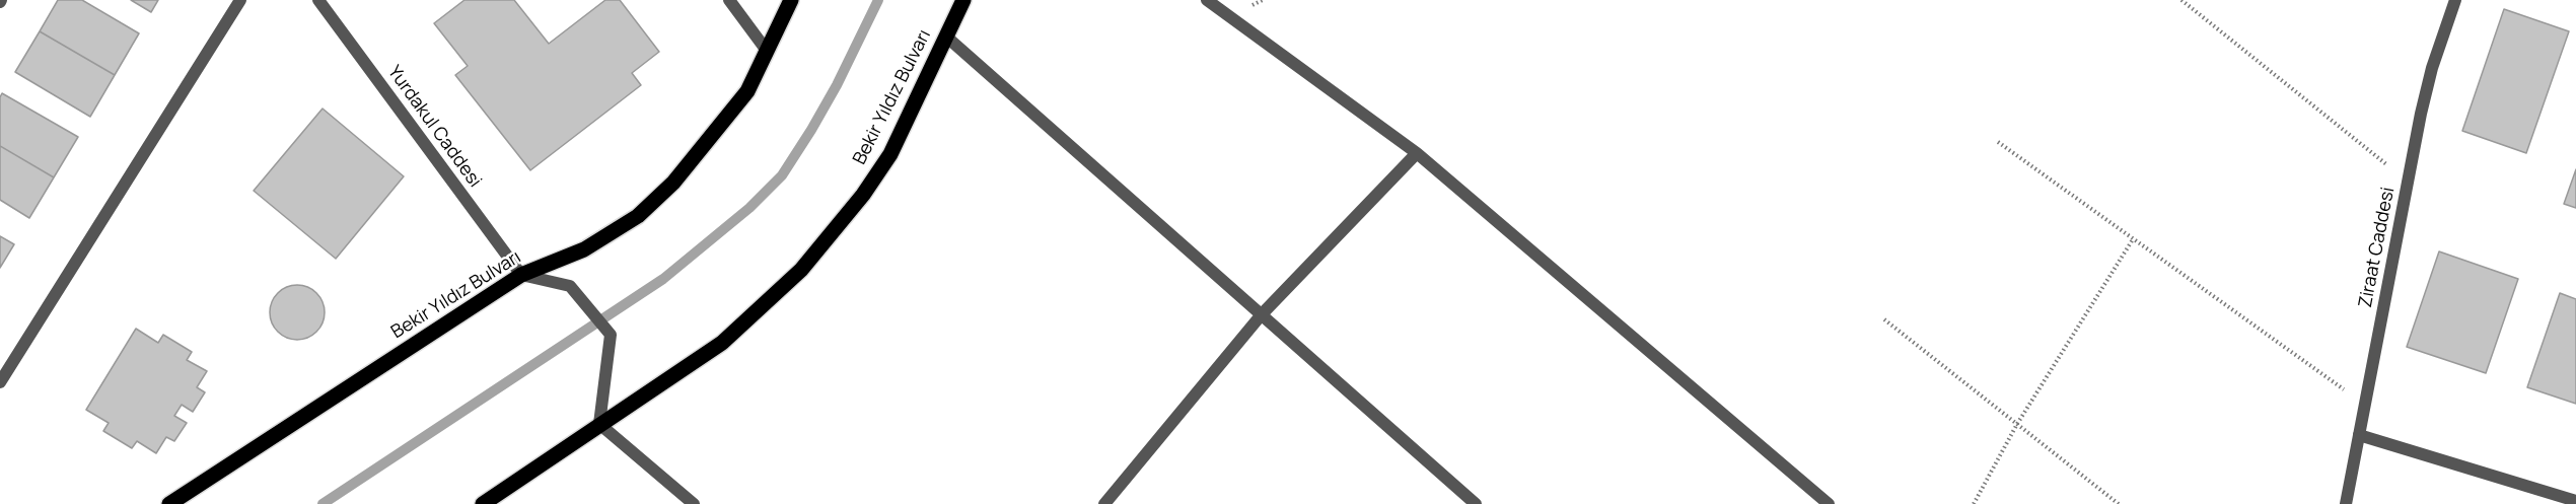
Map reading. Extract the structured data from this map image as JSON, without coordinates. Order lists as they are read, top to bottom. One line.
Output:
{"streets":{"main road":["Bekir Yıldız Bulvarı"],"street":["Yurdakul Caddesi","Ziraat Caddesi"]},"crossings":[["Bekir Yıldız Bulvarı","Yurdakul Caddesi"]]}
